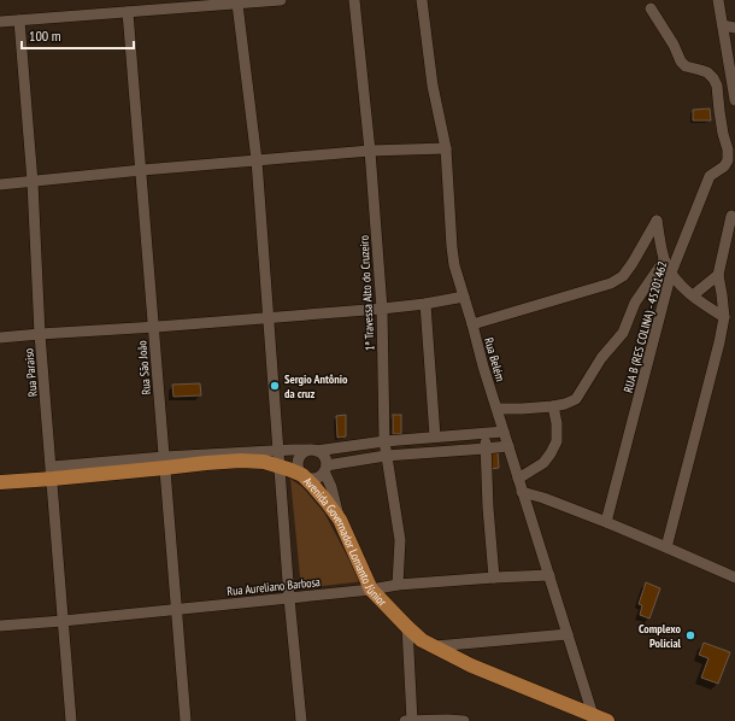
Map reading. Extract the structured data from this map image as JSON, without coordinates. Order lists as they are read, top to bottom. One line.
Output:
{"streets":{"main road":["Avenida Governador Lomanto Júnior"],"street":["1ª Travessa Alto do Cruzeiro","RUA B (RES COLINA) - 45201462","Rua Belém","Rua São João","Rua Paraiso","Rua Aureliano Barbosa"]},"crossings":[["1ª Travessa Alto do Cruzeiro","Rua Aureliano Barbosa"],["Rua Belém","Avenida Governador Lomanto Júnior"],["Rua Belém","Rua Aureliano Barbosa"],["Rua São João","Avenida Governador Lomanto Júnior"],["Rua São João","Rua Aureliano Barbosa"],["Rua Paraiso","Avenida Governador Lomanto Júnior"],["Rua Paraiso","Rua Aureliano Barbosa"],["Avenida Governador Lomanto Júnior","Rua Aureliano Barbosa"]],"places":["Sergio Antônio da cruz","Complexo Policial"],"scale_bar":"100 m"}
